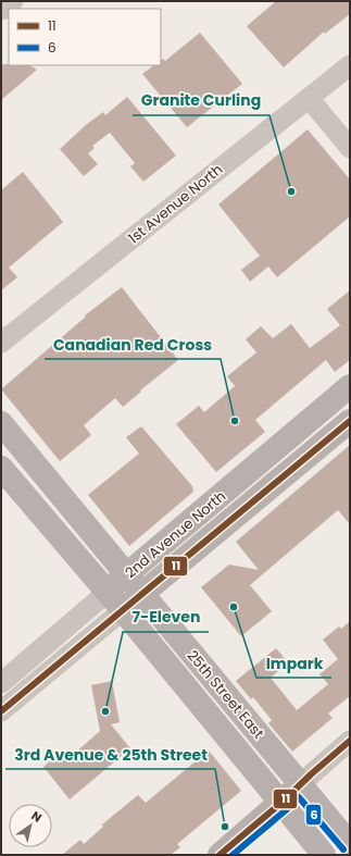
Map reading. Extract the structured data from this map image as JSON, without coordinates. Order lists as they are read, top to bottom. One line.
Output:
{"streets":{"main road":["2nd Avenue North","25th Street East"],"street":["1st Avenue North"]},"crossings":[["2nd Avenue North","25th Street East"]],"places":["Granite Curling","Canadian Red Cross","Impark","7-Eleven","3rd Avenue & 25th Street"],"lines":["transit line 11","transit line 6"],"legend":["11","6"],"north":"top right"}
